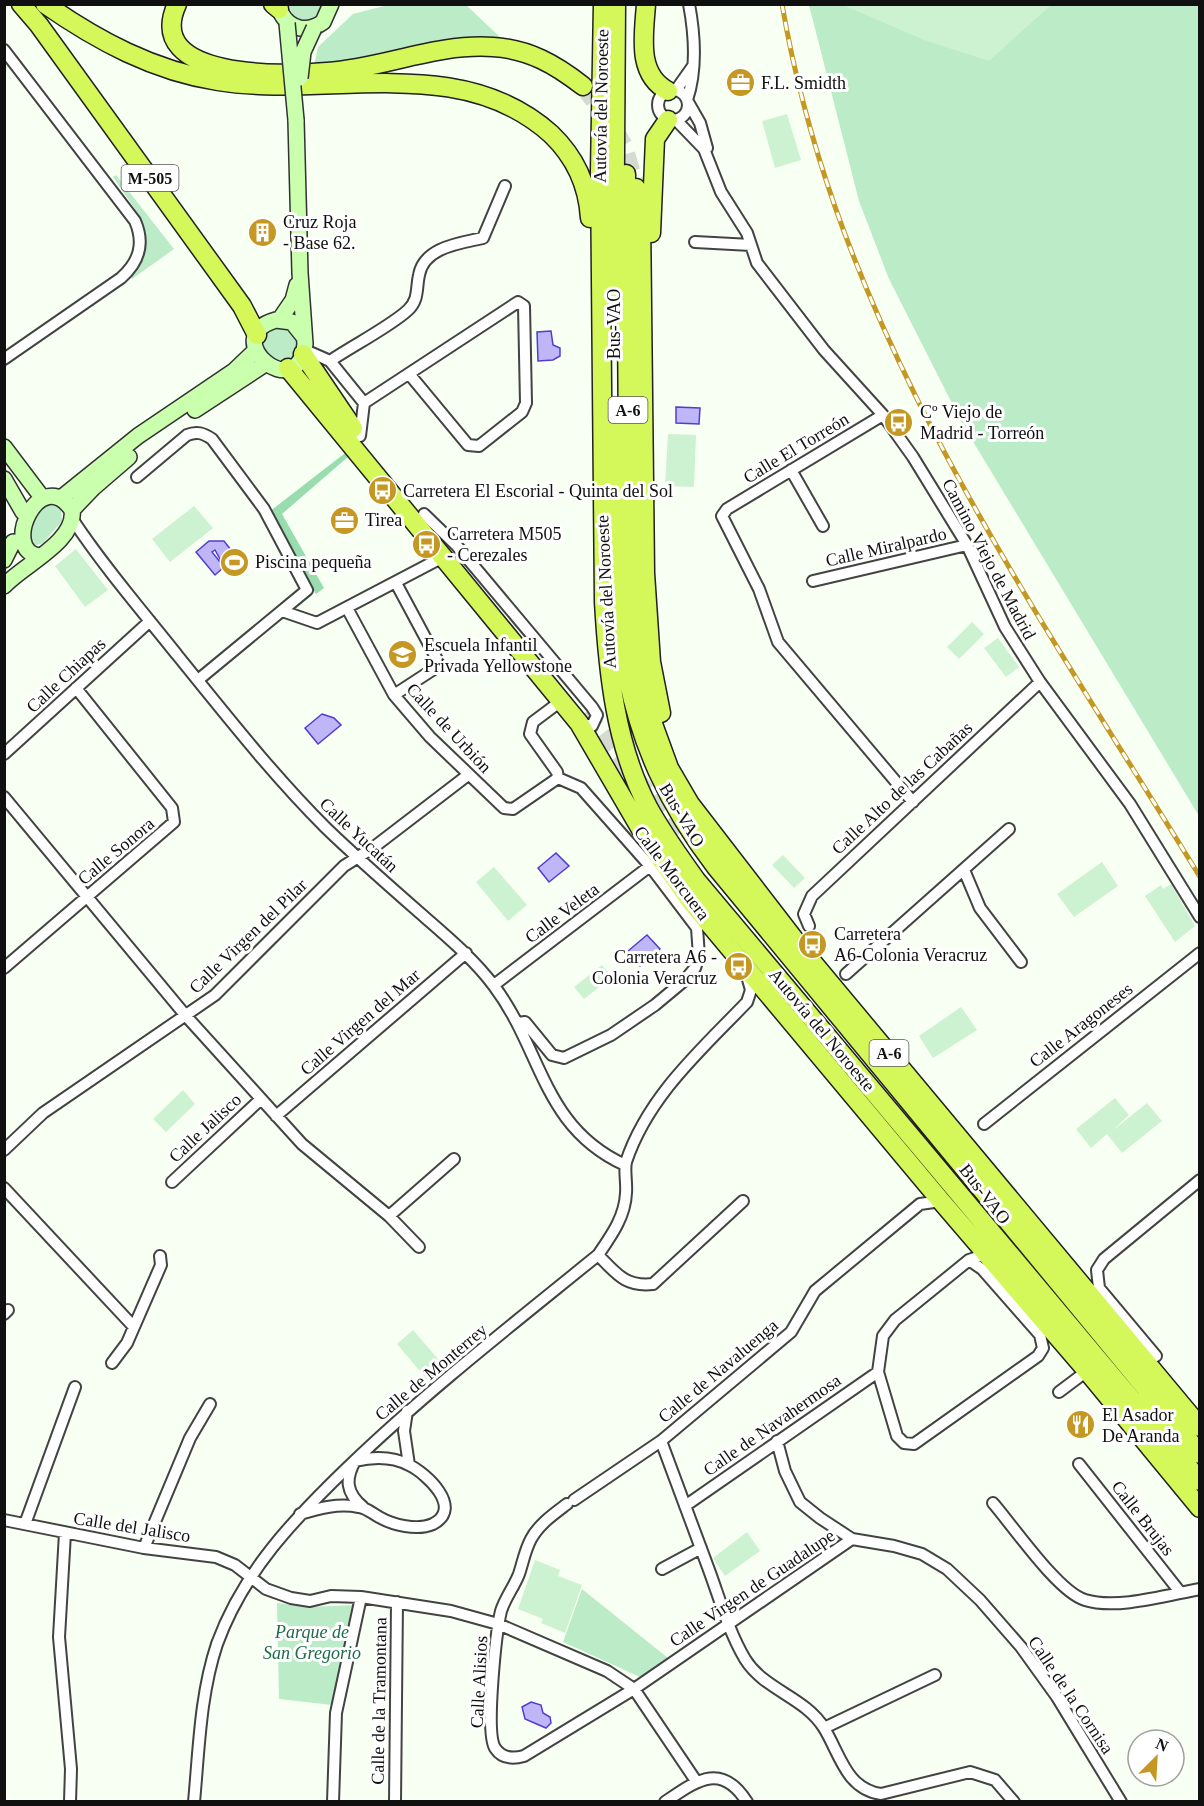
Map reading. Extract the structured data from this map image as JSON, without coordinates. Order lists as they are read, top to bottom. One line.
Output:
{"streets":{"highway":["Autovía del Noroeste","M-505","Bus-VAO","A-6"],"street":["Calle El Torreón","Calle Miralpardo","Camino Viejo de Madrid","Calle Chiapas","Calle de Urbión","Calle Alto de las Cabañas","Calle Yucatán","Calle Sonora","Calle Morcuera","Calle Veleta","Calle Virgen del Pilar","Calle Virgen del Mar","Calle Aragoneses","Calle Jalisco","Calle de Navaluenga","Calle de Monterrey","Calle de Navahermosa","Calle Brujas","Calle del Jalisco","Calle Virgen de Guadalupe","Calle Alisios","Calle de la Cornisa","Calle de la Tramontana"]},"crossings":[["Calle El Torreón","Camino Viejo de Madrid"],["Calle El Torreón","Calle Alto de las Cabañas"],["Calle Miralpardo","Camino Viejo de Madrid"],["Camino Viejo de Madrid","Calle Alto de las Cabañas"],["Calle Chiapas","Calle Yucatán"],["Calle Chiapas","Calle Sonora"],["Calle de Urbión","Calle Morcuera"],["Calle de Urbión","Calle Virgen del Pilar"],["Calle Yucatán","Calle Morcuera"],["Calle Yucatán","Calle Veleta"],["Calle Yucatán","Calle Virgen del Pilar"],["Calle Yucatán","Calle Virgen del Mar"],["Calle Yucatán","Calle de Monterrey"],["Calle Morcuera","Calle Veleta"],["Calle de Navaluenga","Calle Alisios"],["Calle de Monterrey","Calle del Jalisco"],["Calle de Navahermosa","Calle de la Cornisa"],["Calle del Jalisco","Calle Alisios"],["Calle del Jalisco","Calle de la Tramontana"],["Calle Virgen de Guadalupe","Calle Alisios"],["Calle Virgen de Guadalupe","Calle de la Cornisa"]],"parks":["Parque de San Gregorio"],"places":{"office":["F.L. Smidth","Tirea"],"building":["Cruz Roja - Base 62."],"bus stop":["Cº Viejo de Madrid - Torreón","Carretera El Escorial - Quinta del Sol","Carretera M505 - Cerezales","Carretera A6-Colonia Veracruz","Carretera A6 - Colonia Veracruz"],"sports":["Piscina pequeña"],"school or university":["Escuela Infantil Privada Yellowstone"],"restaurant":["El Asador De Aranda"]},"north":"top right"}
